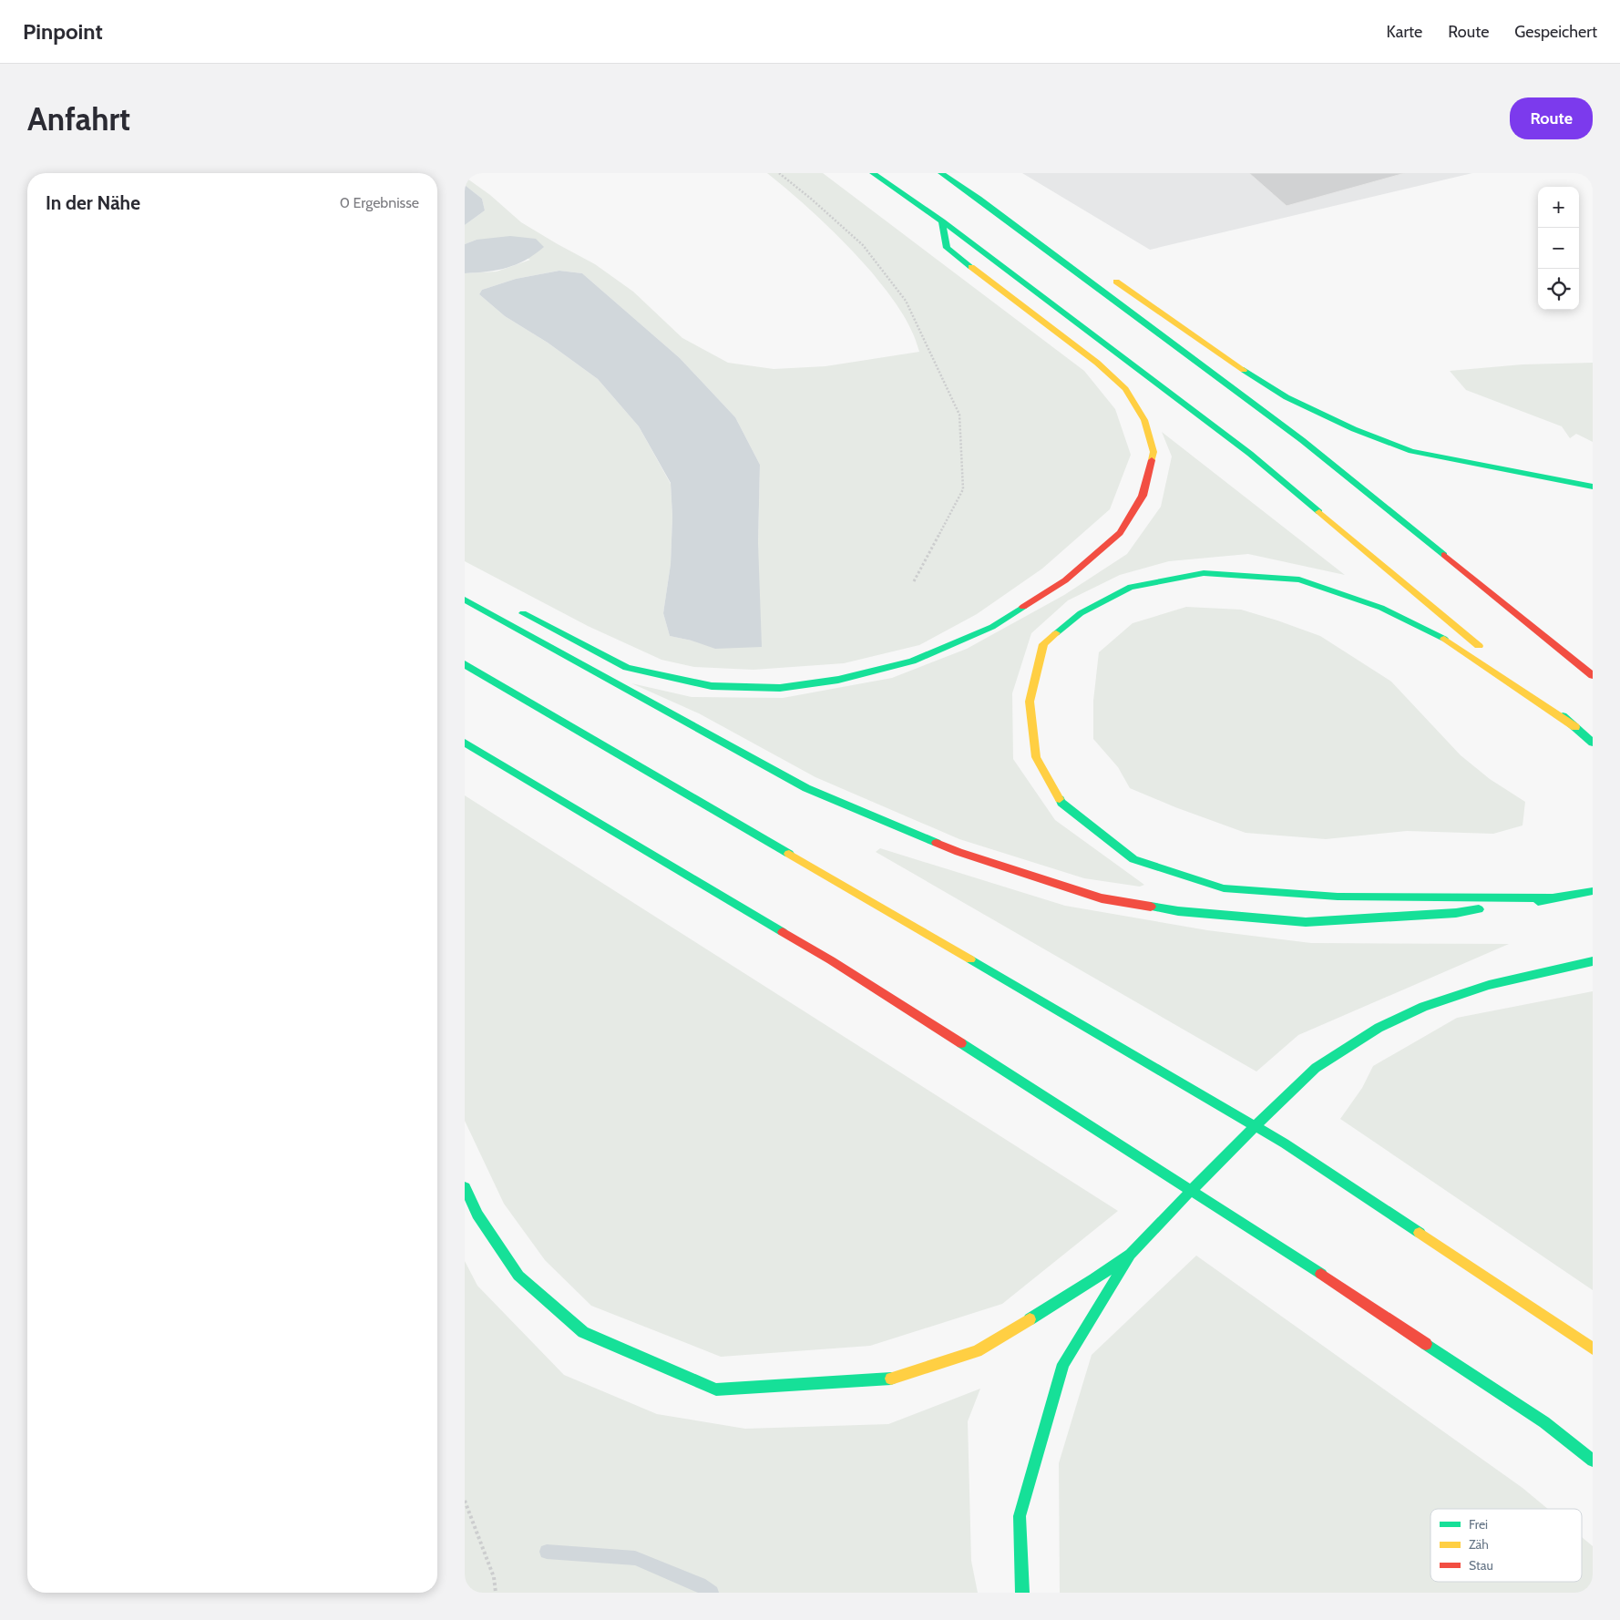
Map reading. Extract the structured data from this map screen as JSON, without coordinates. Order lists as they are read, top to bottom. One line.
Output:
{"legend":["Frei","Zäh","Stau"],"page":{"header":"Pinpoint","nav":["Karte","Route","Gespeichert"],"buttons":"Route","title":"Anfahrt","heading":["In der Nähe","0 Ergebnisse"],"map_buttons":["+","−"]}}
